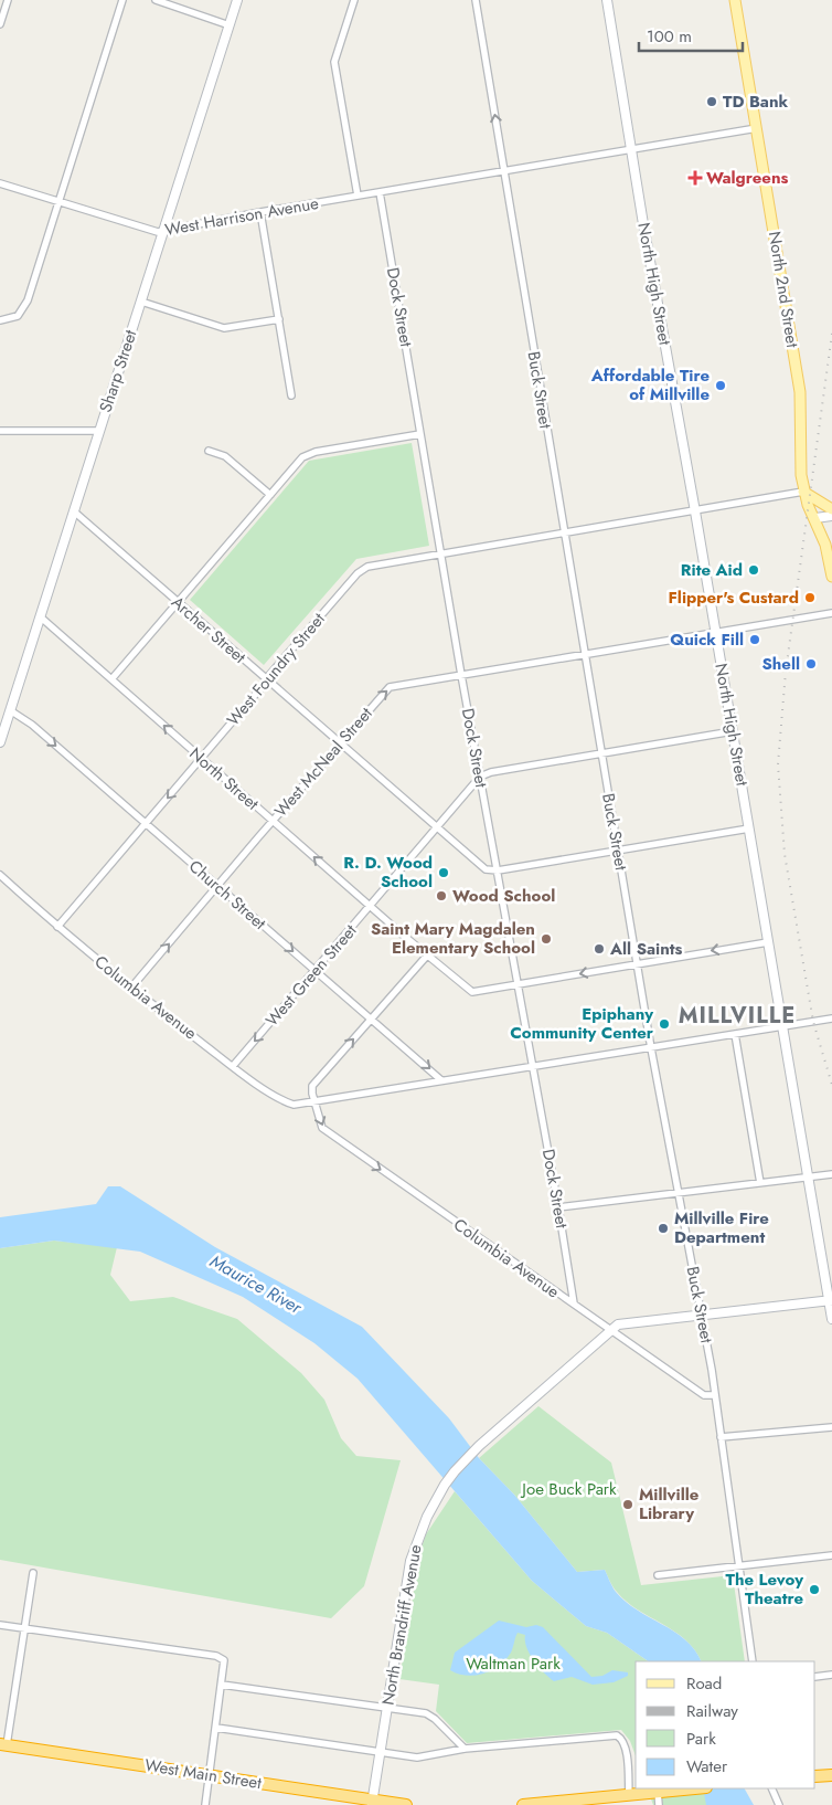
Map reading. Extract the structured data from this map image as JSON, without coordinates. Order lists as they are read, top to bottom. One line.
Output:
{"streets":{"highway":["West Main Street"],"main road":["North 2nd Street"],"street":["West Harrison Avenue","North High Street","Dock Street","Sharp Street","Buck Street","Archer Street","West Foundry Street","West McNeal Street","North Street","Church Street","West Green Street","Columbia Avenue","North Brandriff Avenue"]},"crossings":[["West Harrison Avenue","North High Street"],["West Harrison Avenue","North 2nd Street"],["West Harrison Avenue","Dock Street"],["West Harrison Avenue","Sharp Street"],["West Harrison Avenue","Buck Street"],["North High Street","West Foundry Street"],["North High Street","West McNeal Street"],["North 2nd Street","West Foundry Street"],["Dock Street","Archer Street"],["Dock Street","West Foundry Street"],["Dock Street","West McNeal Street"],["Dock Street","North Street"],["Dock Street","West Green Street"],["Dock Street","Columbia Avenue"],["Sharp Street","Archer Street"],["Sharp Street","North Street"],["Sharp Street","Church Street"],["Buck Street","West Foundry Street"],["Buck Street","West McNeal Street"],["Buck Street","Columbia Avenue"],["Archer Street","West Foundry Street"],["Archer Street","West McNeal Street"],["Archer Street","West Green Street"],["West Foundry Street","North Street"],["West Foundry Street","Church Street"],["West Foundry Street","Columbia Avenue"],["West McNeal Street","North Street"],["West McNeal Street","Church Street"],["West McNeal Street","Columbia Avenue"],["North Street","West Green Street"],["Church Street","West Green Street"],["West Green Street","Columbia Avenue"],["Columbia Avenue","North Brandriff Avenue"],["North Brandriff Avenue","West Main Street"]],"one_way":["North Street","Church Street","Columbia Avenue"],"districts":["MILLVILLE"],"water":["Maurice River"],"parks":["Joe Buck Park","Waltman Park"],"places":{"other":["TD Bank","Affordable Tire of Millville","Rite Aid","Flipper's Custard","Quick Fill","Shell","R. D. Wood School","Wood School","Saint Mary Magdalen Elementary School","All Saints","Epiphany Community Center","Millville Fire Department","Millville Library","The Levoy Theatre"],"health":["Walgreens"]},"legend":["Road","Railway","Park","Water"],"scale_bar":"100 m"}
